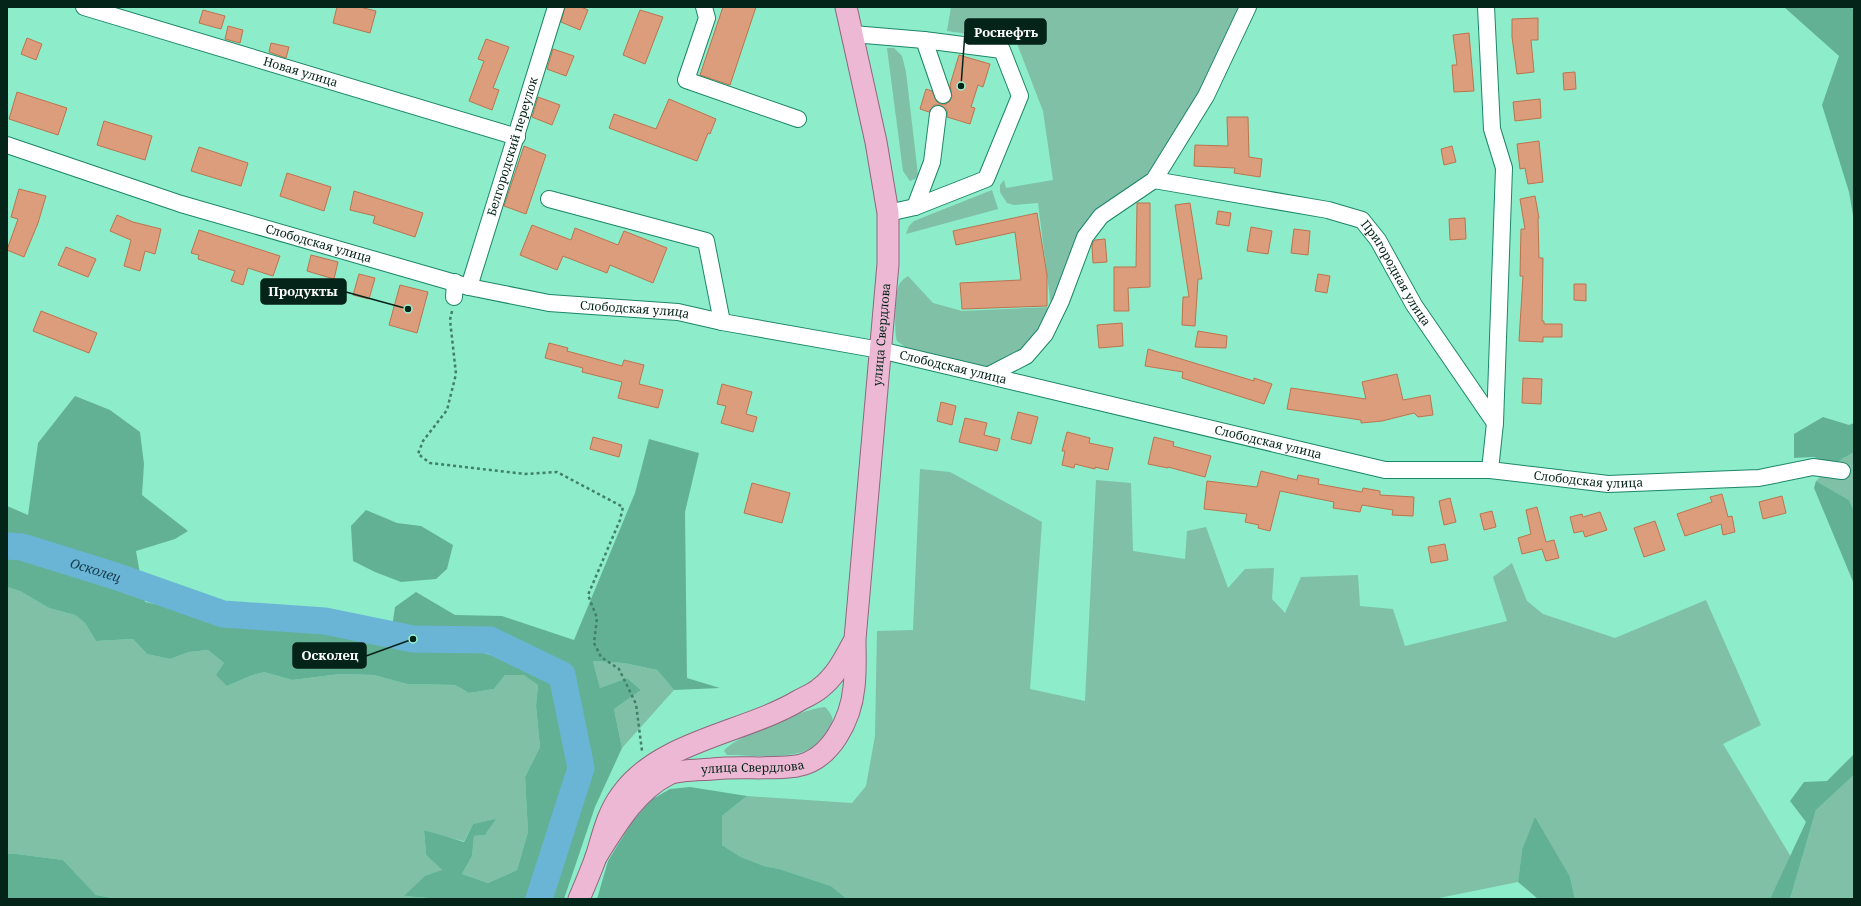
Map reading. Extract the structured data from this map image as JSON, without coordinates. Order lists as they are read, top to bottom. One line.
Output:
{"streets":{"main road":["улица Свердлова"],"street":["Новая улица","Белгородский переулок","Слободская улица","Пригородная улица"]},"crossings":[["Новая улица","Белгородский переулок"],["Белгородский переулок","Слободская улица"],["Слободская улица","улица Свердлова"]],"water":["Осколец"],"places":["Роснефть","Продукты","Осколец"]}
